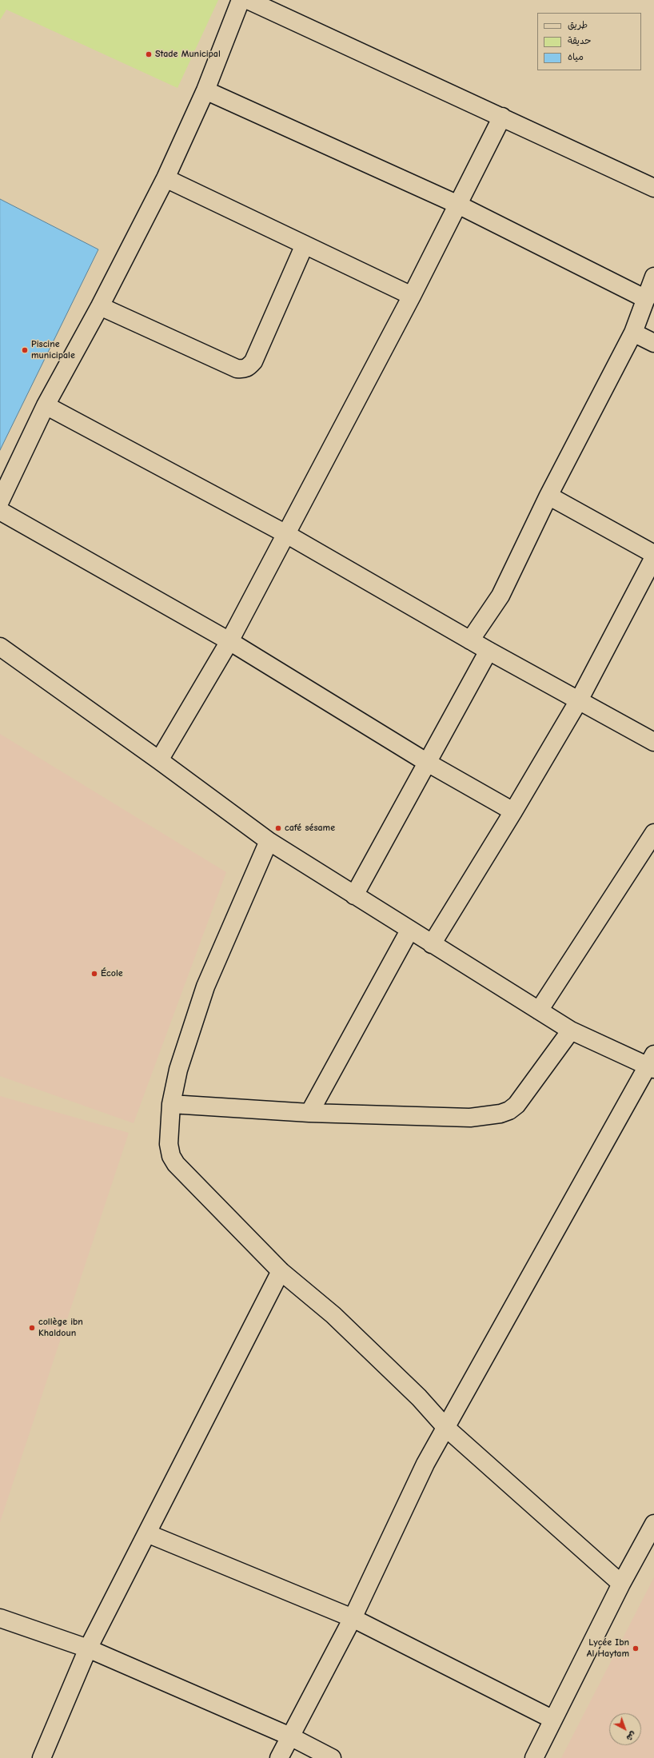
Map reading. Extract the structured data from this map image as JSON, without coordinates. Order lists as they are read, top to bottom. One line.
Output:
{"places":["Stade Municipal","Piscine municipale","café sésame","École","collège ibn Khaldoun","Lycée Ibn Al Haytam"],"legend":["طريق","حديقة","مياه"],"north":"bottom right"}
